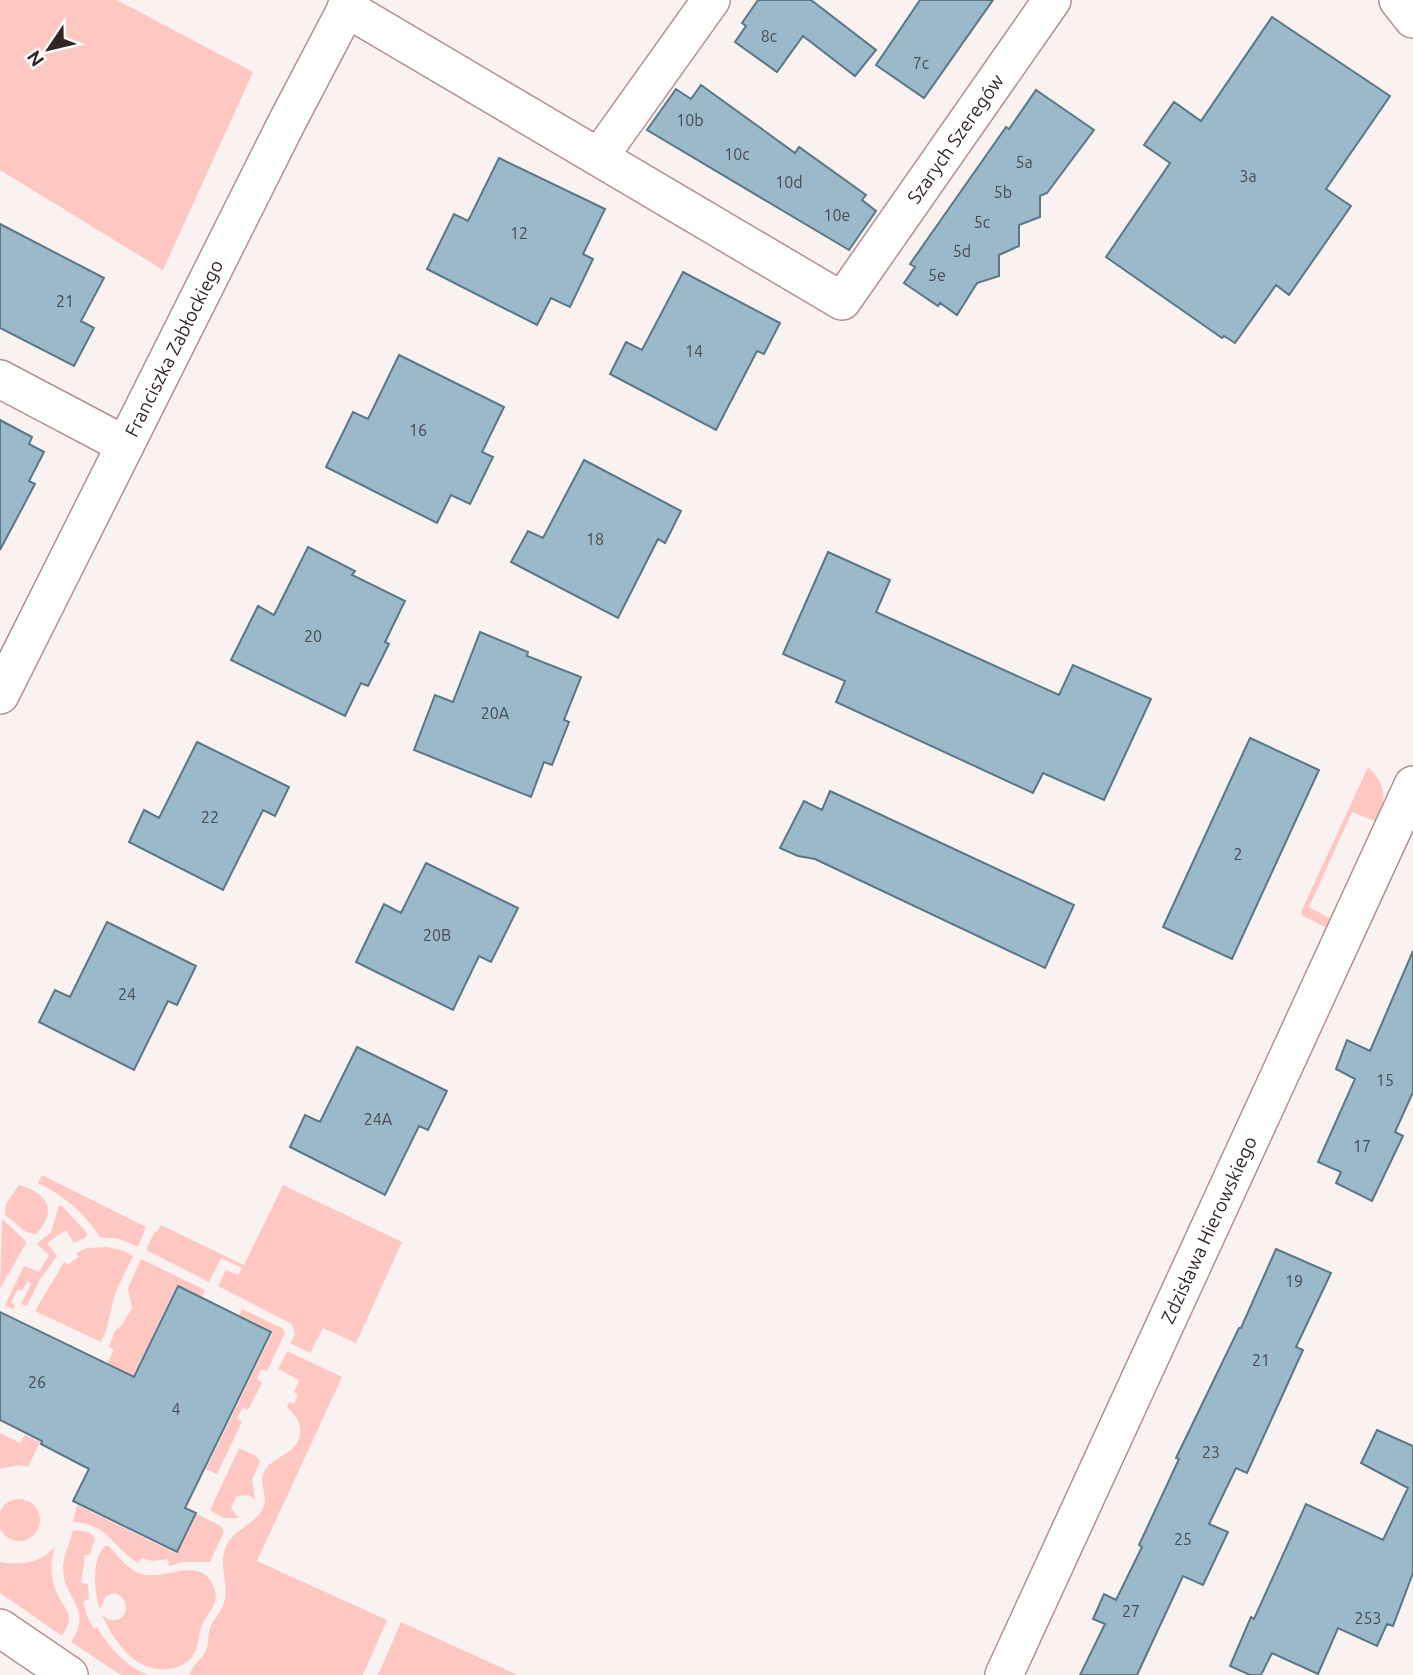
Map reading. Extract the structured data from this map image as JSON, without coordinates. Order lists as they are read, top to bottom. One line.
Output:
{"streets":{"street":["Szarych Szeregów","Franciszka Zabłockiego","Zdzisława Hierowskiego"]},"house_numbers":["8c","7c","10b","10c","5a","3a","10d","5b","10e","5c","12","5d","5e","21","14","16","18","20","20A","22","2","20B","24","15","24A","17","19","21","26","4","23","25","27","253"],"north":"bottom left"}
